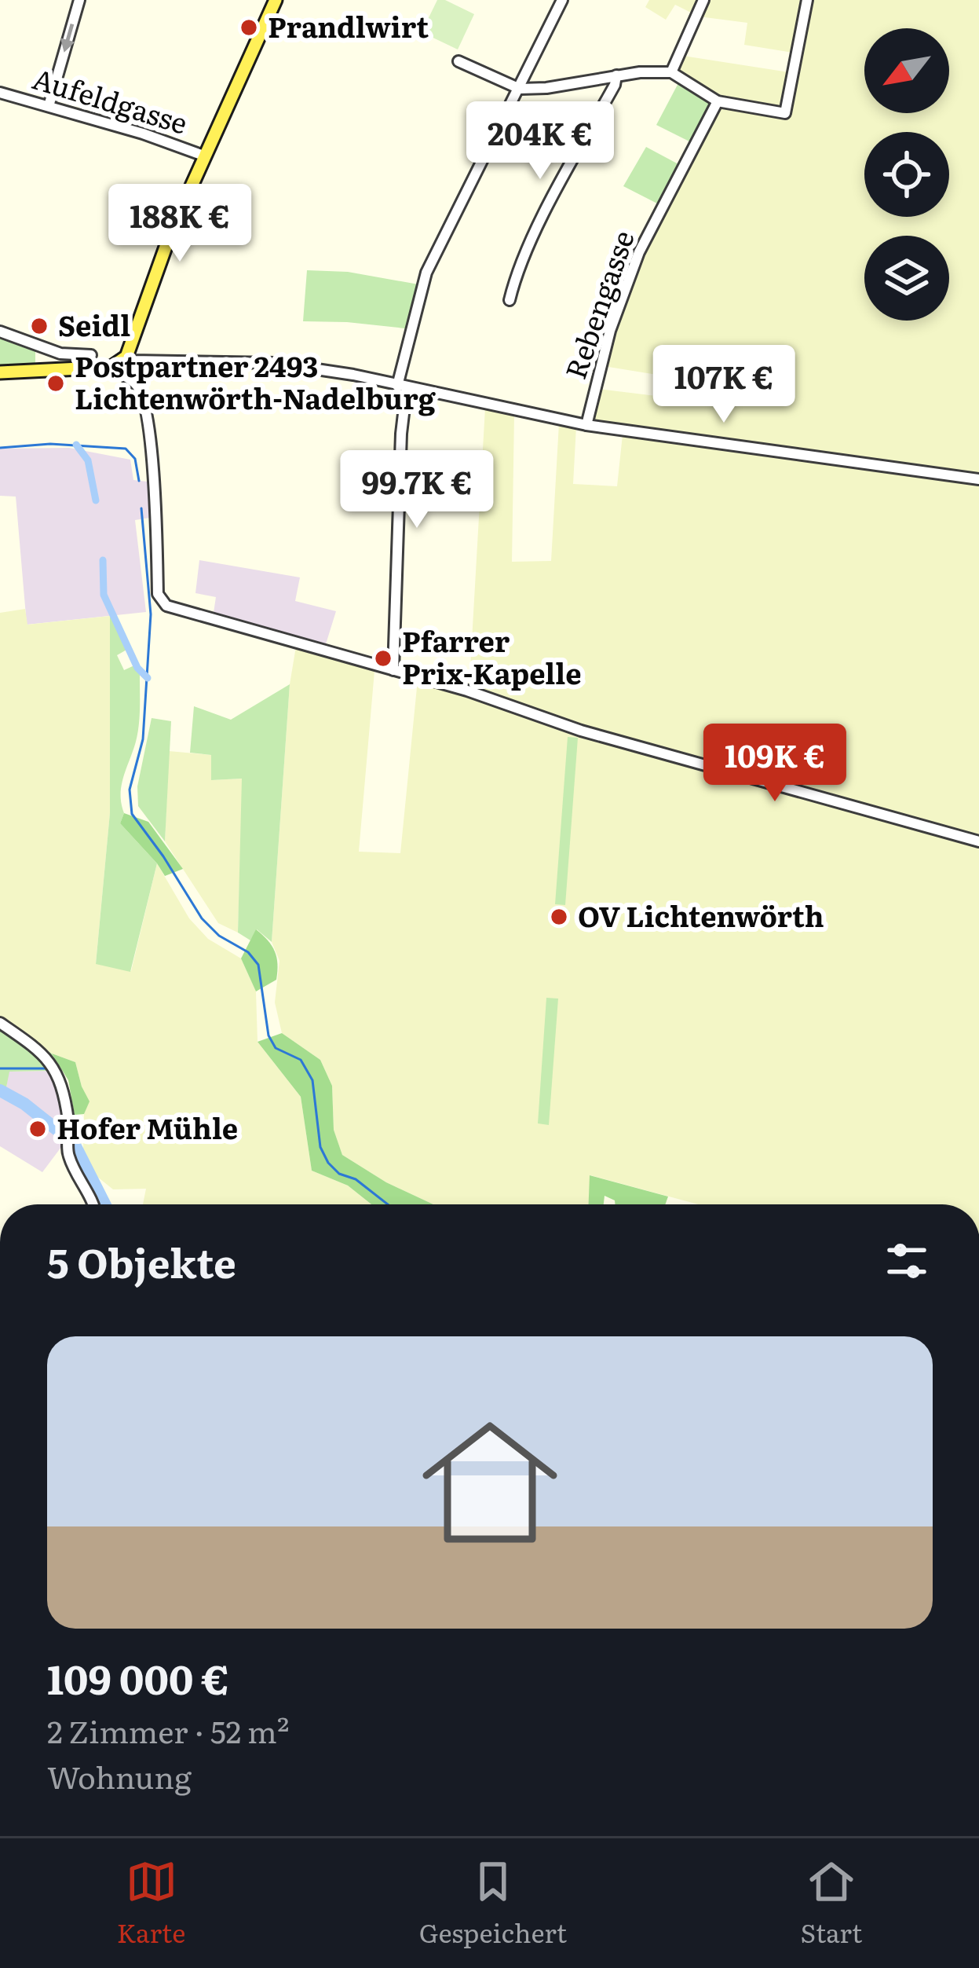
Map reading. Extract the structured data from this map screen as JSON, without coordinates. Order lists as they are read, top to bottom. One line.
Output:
{"streets":{"street":["Aufeldgasse","Rebengasse"]},"places":["Prandlwirt","Seidl","Postpartner 2493 Lichtenwörth-Nadelburg","Pfarrer Prix-Kapelle","OV Lichtenwörth","Hofer Mühle"],"north":"bottom left","page":{"price":["204K €","188K €","107K €","99.7K €","109K €"],"heading":"5 Objekte","list":[{"name":"109 000 €","note":"2 Zimmer · 52 m² · Wohnung"}],"tabs":["Karte","Gespeichert","Start"]}}
